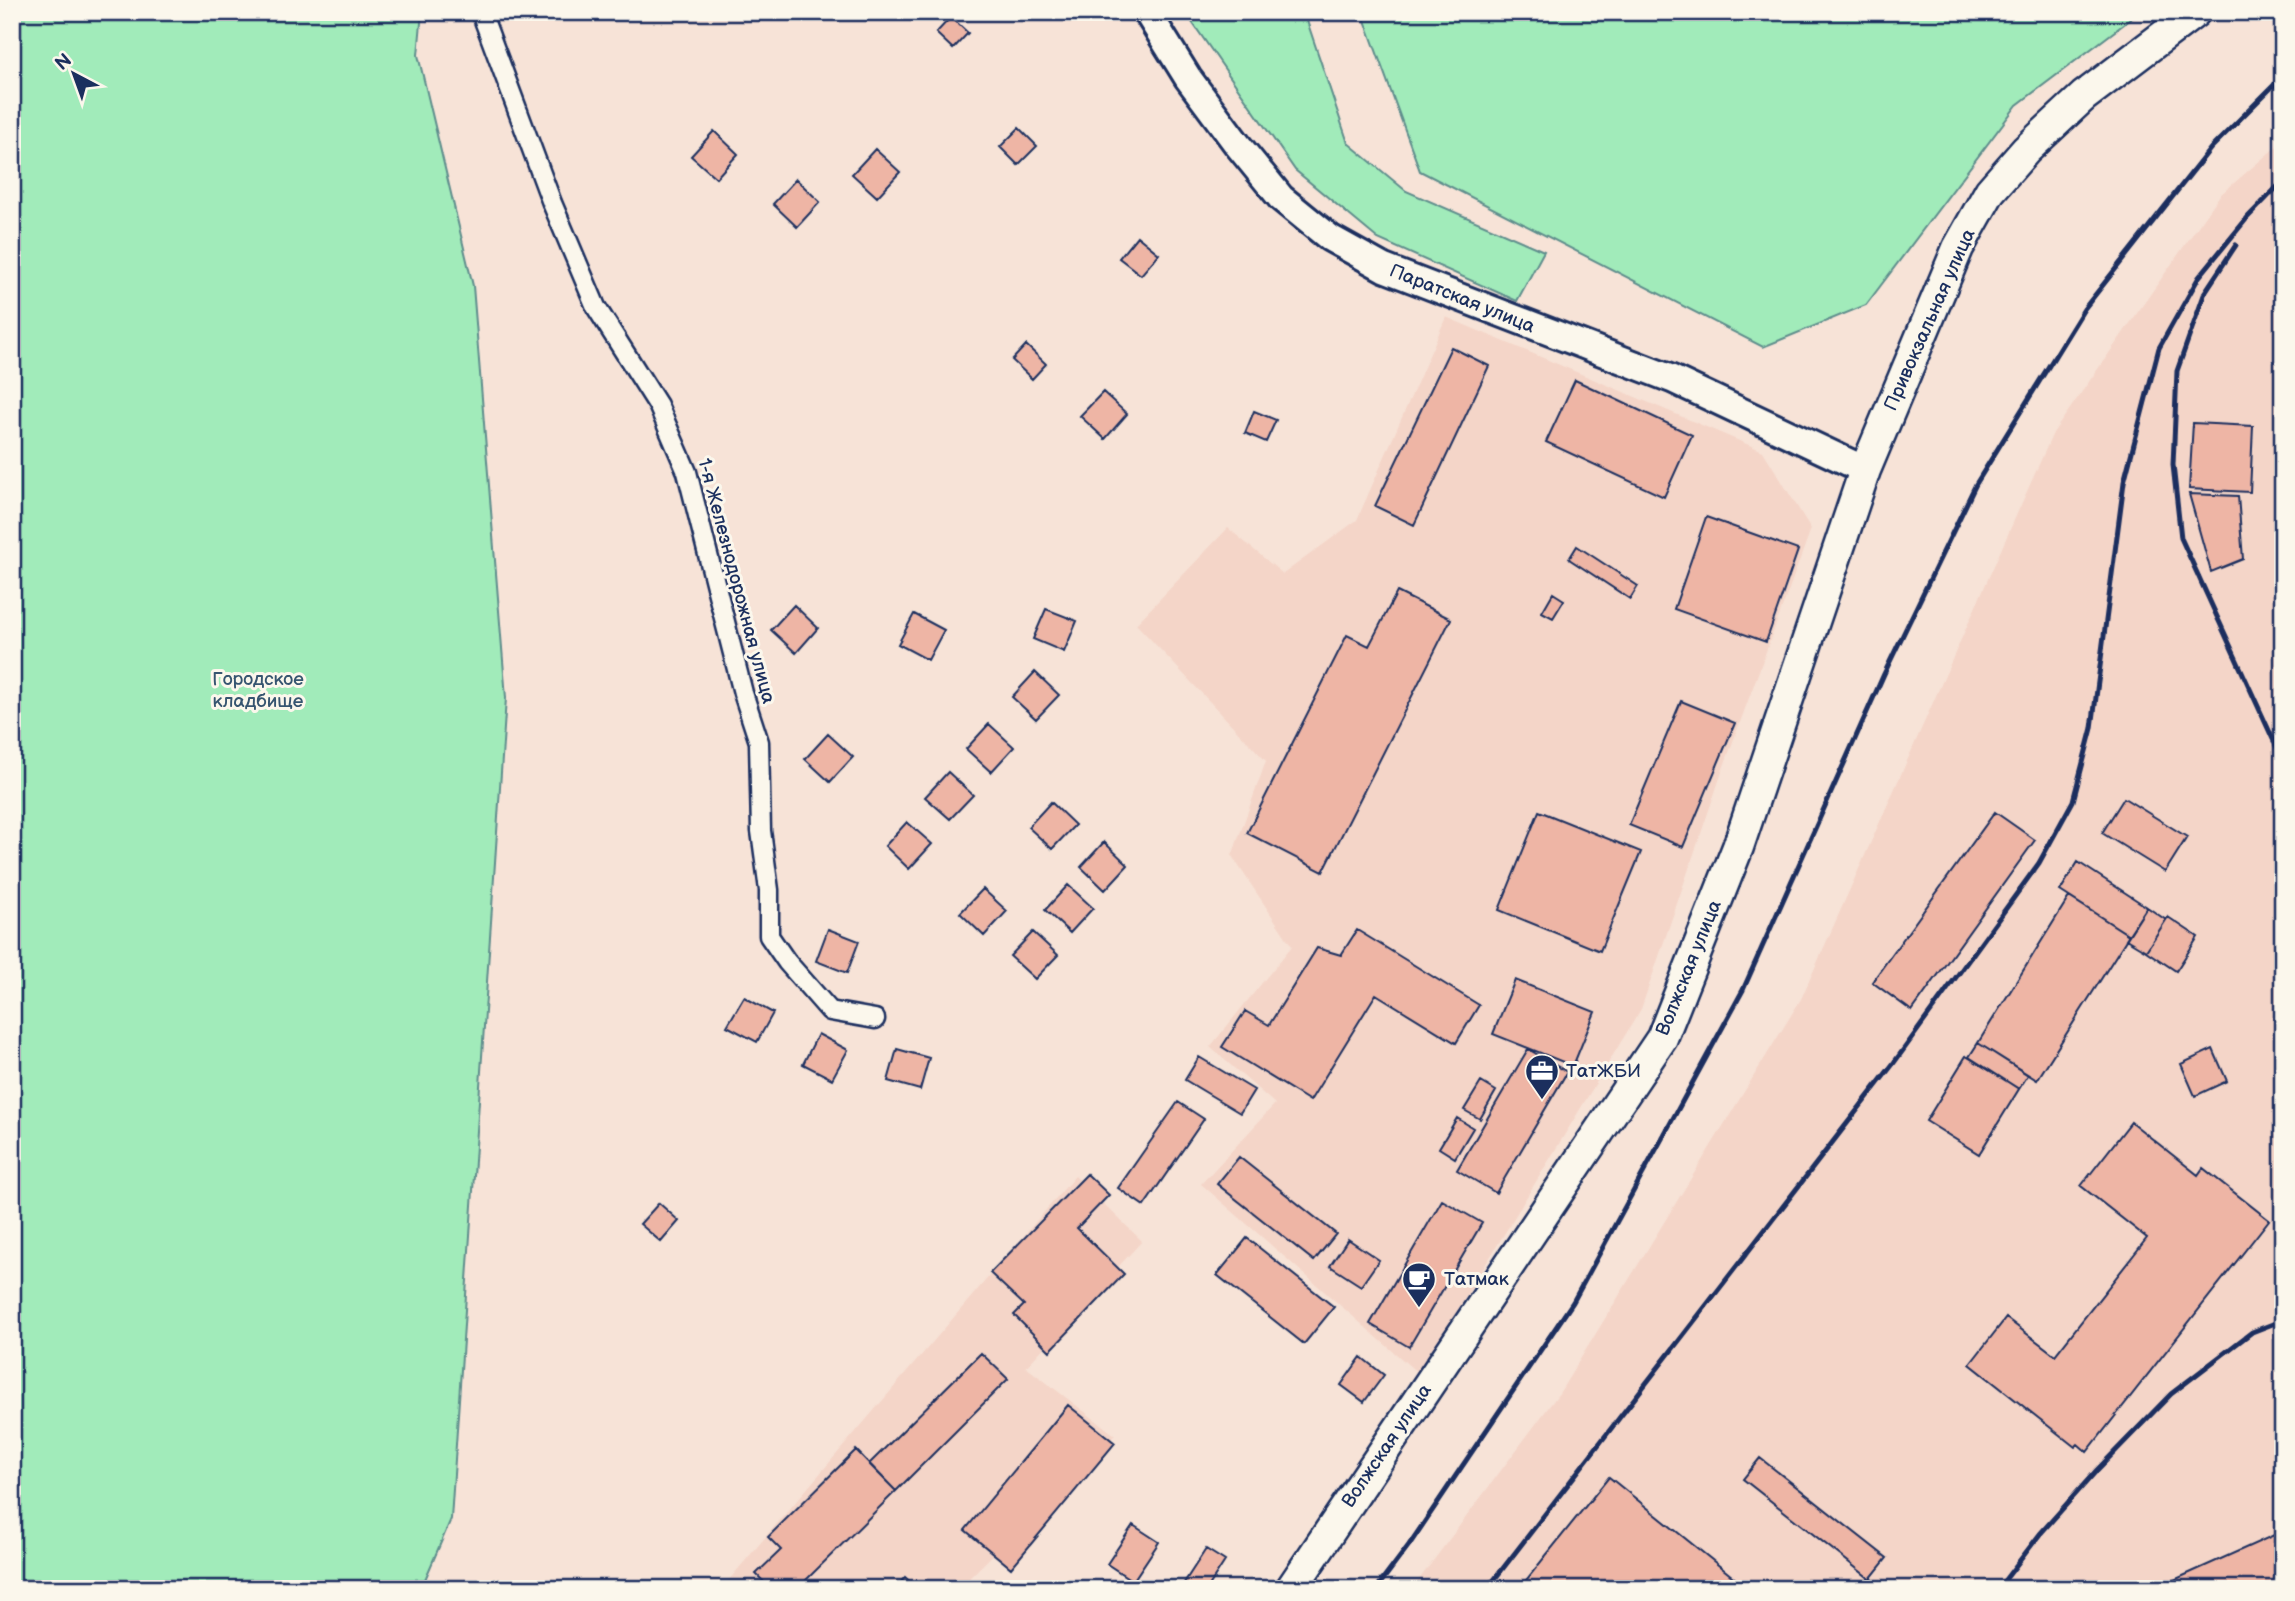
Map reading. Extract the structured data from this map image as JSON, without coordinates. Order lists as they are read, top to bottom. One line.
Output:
{"streets":{"main road":["Паратская улица","Привокзальная улица","Волжская улица"],"street":["1-я Железнодорожная улица"]},"crossings":[["Паратская улица","Привокзальная улица"],["Паратская улица","Волжская улица"],["Привокзальная улица","Волжская улица"]],"parks":["Городское кладбище"],"places":{"office":["ТатЖБИ"],"cafe":["Татмак"]},"north":"top left"}
